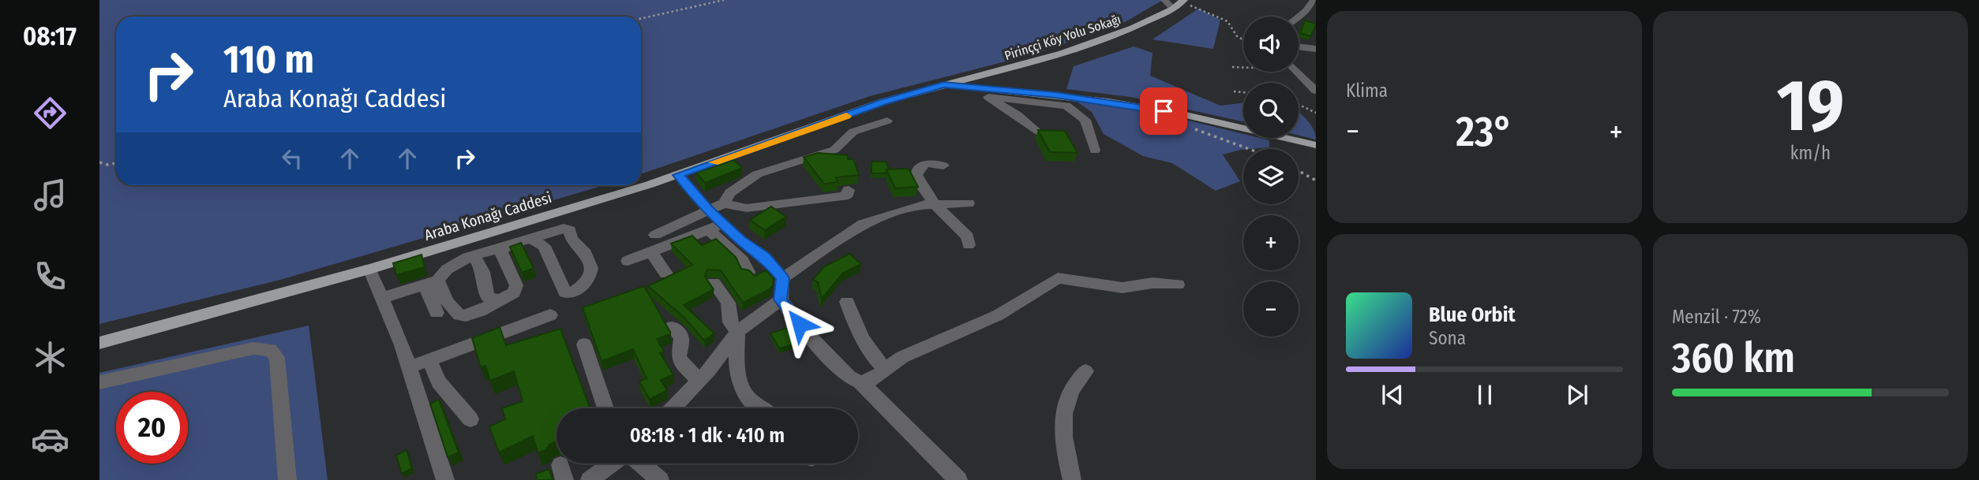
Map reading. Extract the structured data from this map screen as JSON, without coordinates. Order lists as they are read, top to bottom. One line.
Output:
{"streets":{"main road":["Pirinççi Köy Yolu Sokağı","Araba Konağı Caddesi"]},"crossings":[["Pirinççi Köy Yolu Sokağı","Araba Konağı Caddesi"]],"page":{"tabs":"08:17","tile":["Klima",["19","km/h"],["Menzil · 72%","360 km"]],"map_buttons":["+","−"],"turn":["110 m","Araba Konağı Caddesi"],"heat":["−","23°","+"],"song":["Blue Orbit","Sona"],"limit":"20","trip":"08:18 · 1 dk · 410 m"}}
